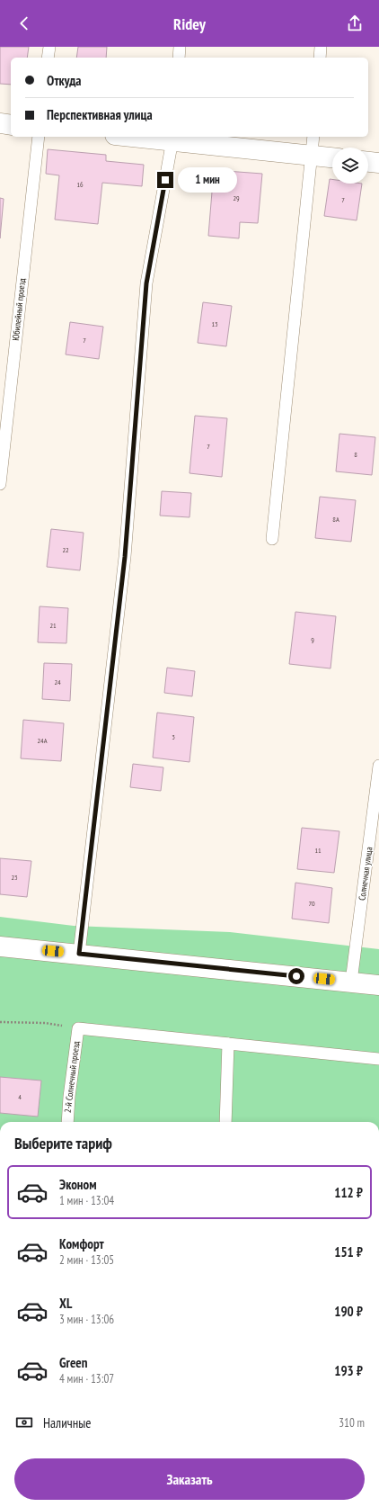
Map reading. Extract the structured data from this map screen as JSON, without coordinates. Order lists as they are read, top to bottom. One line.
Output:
{"streets":{"lane":["Юбилейный проезд","Солнечная улица","2-й Солнечный проезд"]},"house_numbers":["16","29","7","13","7","7","8","8А","22","21","9","24","3","24А","11","23","70","4"],"page":{"header":"Ridey","banner":["Откуда","Перспективная улица"],"bubble":"1 мин","heading":"Выберите тариф","list":[{"name":"Эконом","note":"1 мин · 13:04","value":"112 ₽"},{"name":"Комфорт","note":"2 мин · 13:05","value":"151 ₽"},{"name":"XL","note":"3 мин · 13:06","value":"190 ₽"},{"name":"Green","note":"4 мин · 13:07","value":"193 ₽"}],"pay":["Наличные","310 m"],"buttons":"Заказать"}}
